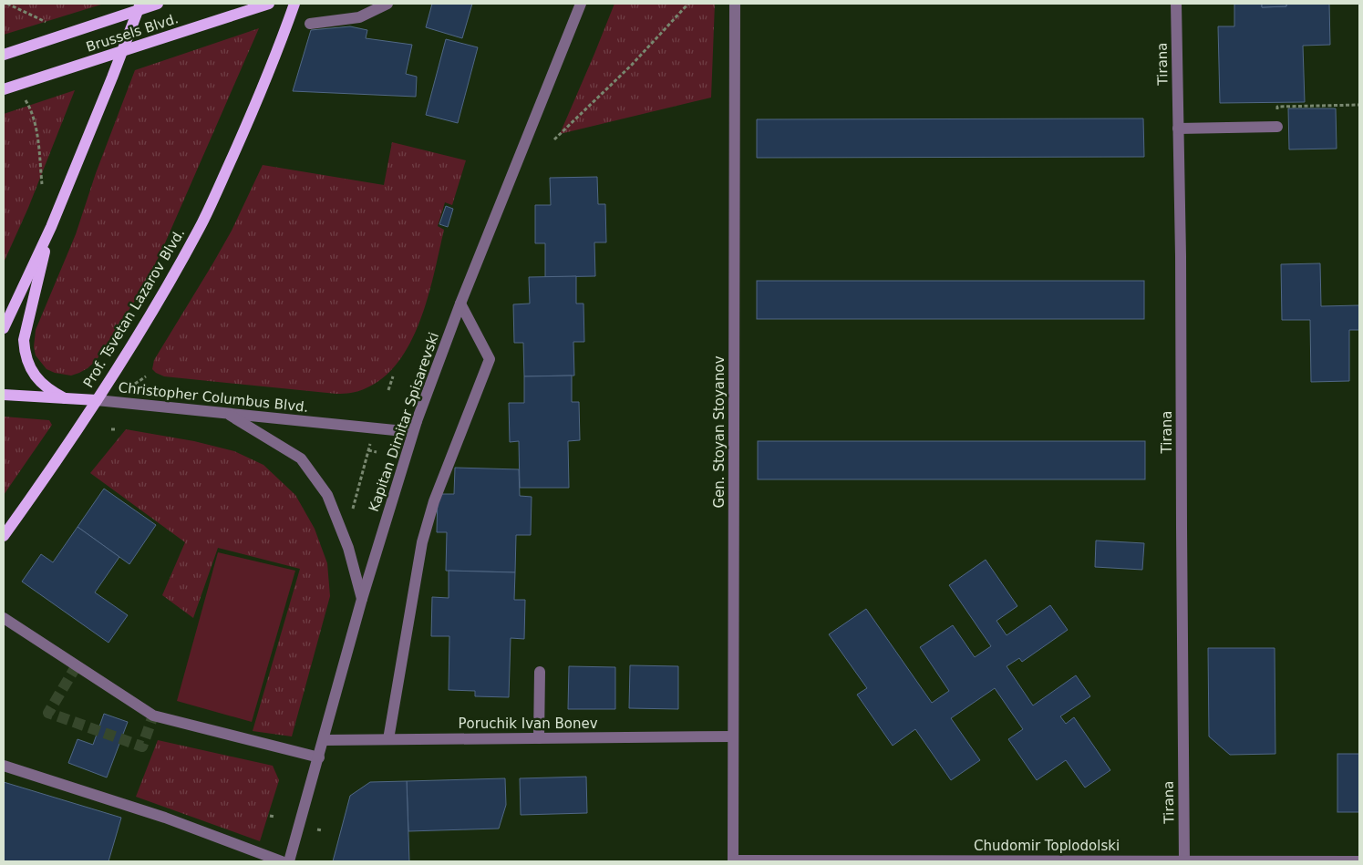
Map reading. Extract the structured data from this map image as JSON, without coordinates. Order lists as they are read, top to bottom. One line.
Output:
{"streets":{"main road":["Brussels Blvd.","Prof. Tsvetan Lazarov Blvd.","Christopher Columbus Blvd."],"street":["Tirana","Kapitan Dimitar Spisarevski","Gen. Stoyan Stoyanov","Рoruchik Ivan Bonev","Chudomir Toplodolski"]},"crossings":[["Tirana","Chudomir Toplodolski"],["Prof. Tsvetan Lazarov Blvd.","Christopher Columbus Blvd."],["Christopher Columbus Blvd.","Kapitan Dimitar Spisarevski"],["Kapitan Dimitar Spisarevski","Рoruchik Ivan Bonev"],["Gen. Stoyan Stoyanov","Рoruchik Ivan Bonev"],["Gen. Stoyan Stoyanov","Chudomir Toplodolski"]]}
